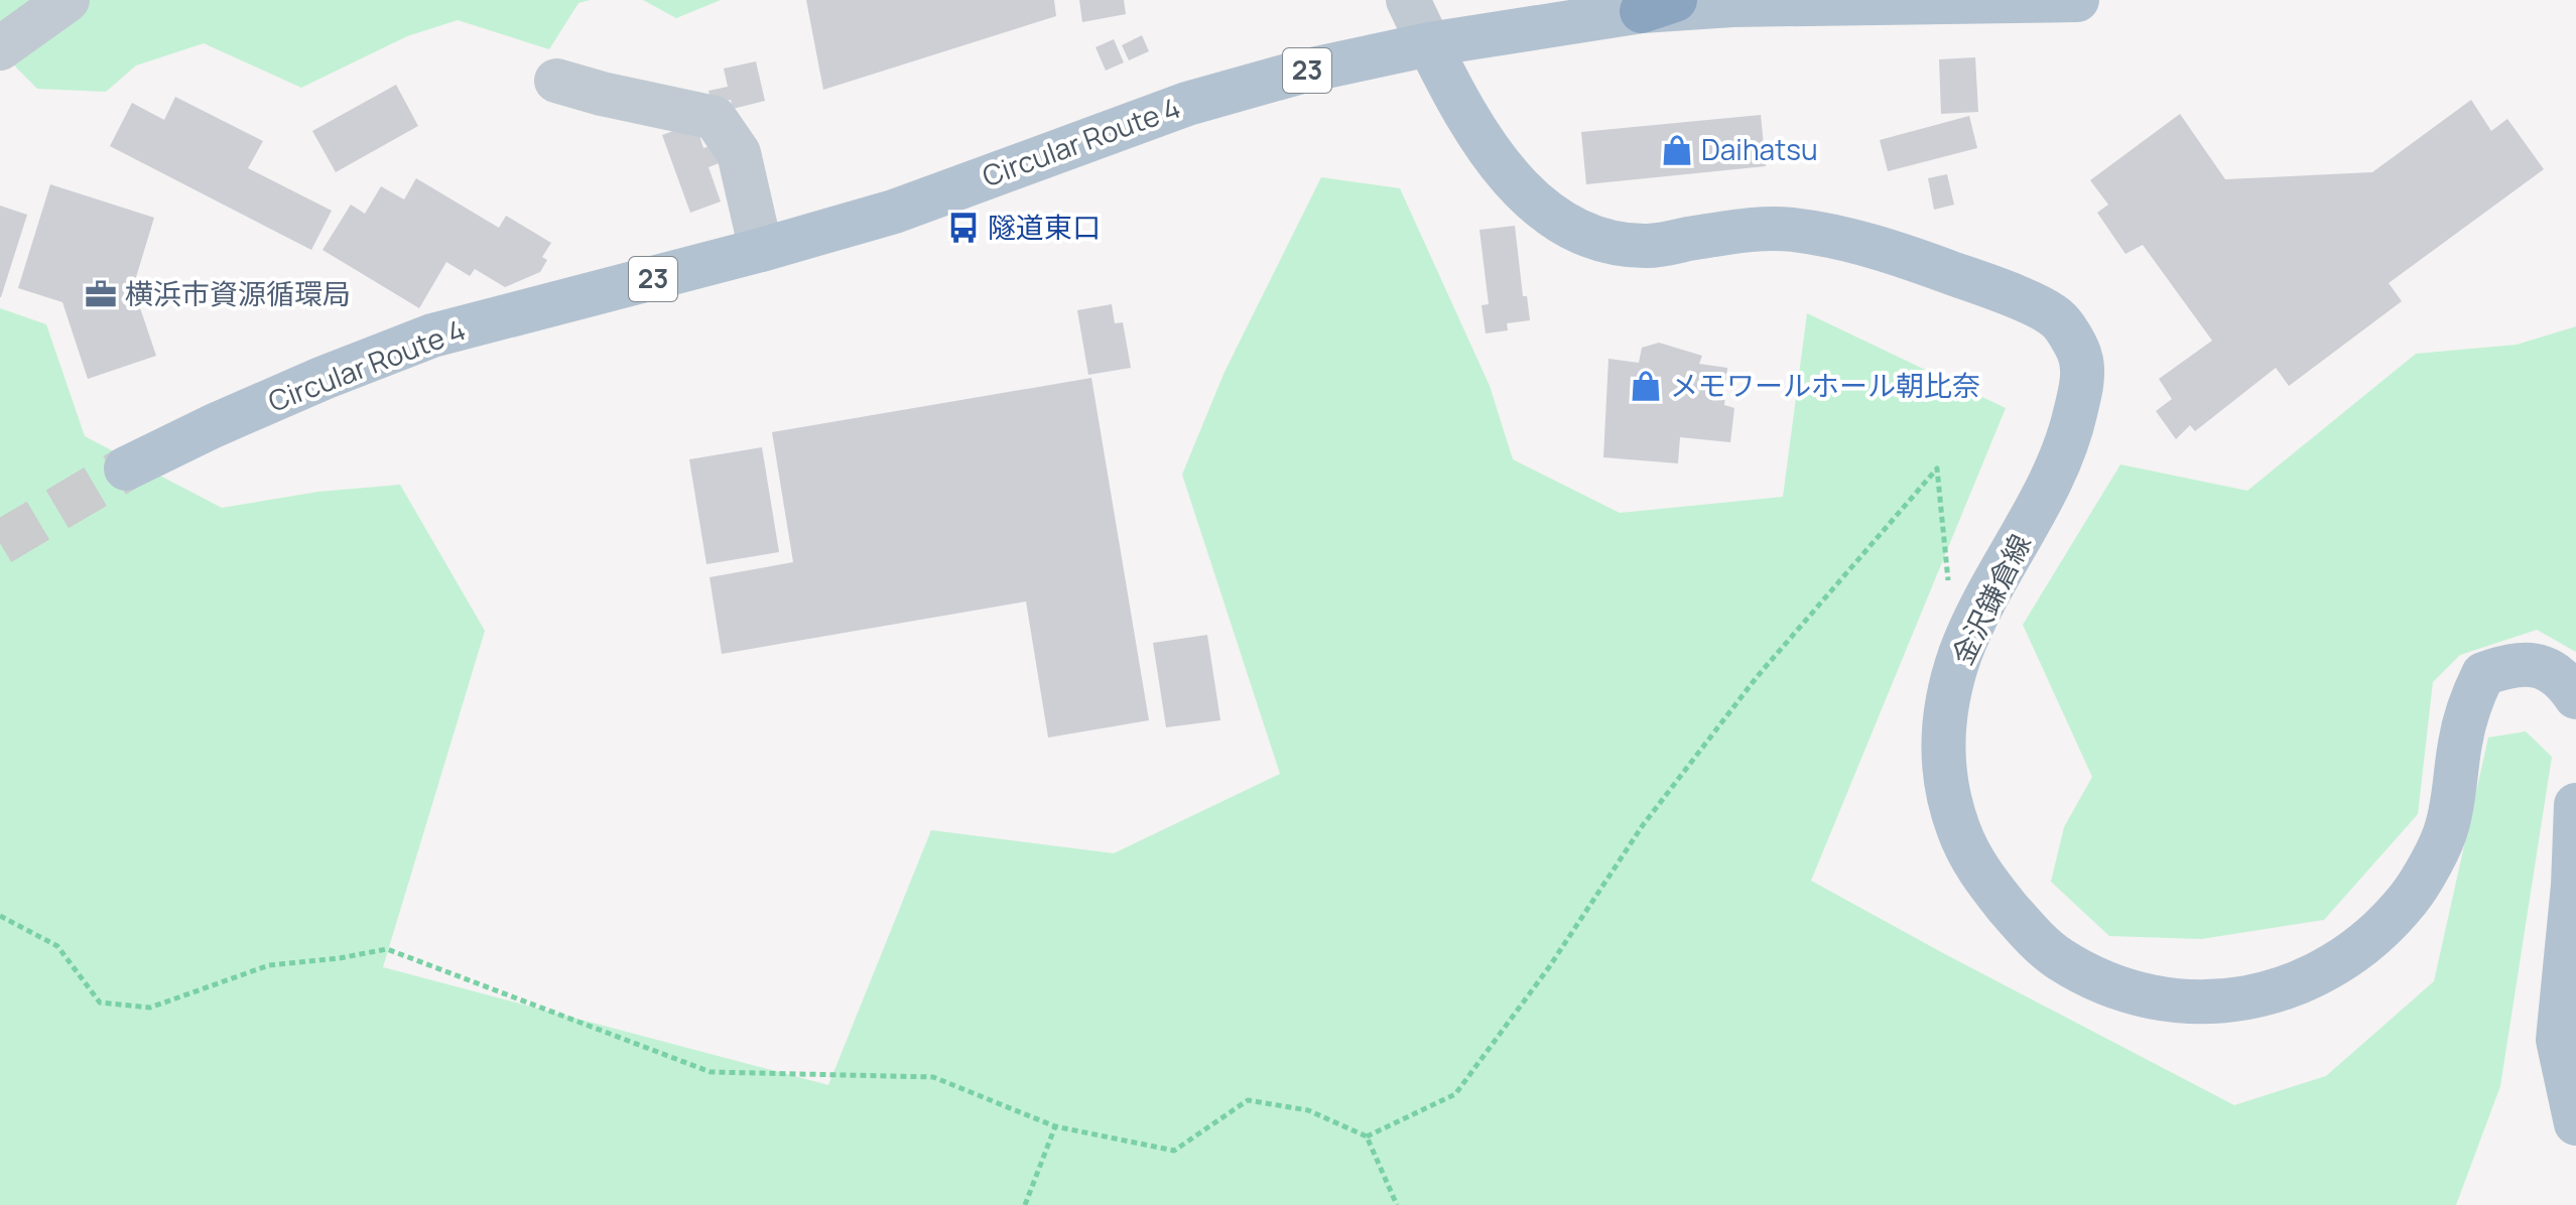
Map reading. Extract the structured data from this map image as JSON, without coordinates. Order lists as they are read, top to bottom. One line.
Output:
{"streets":{"main road":["23","Circular Route 4","金沢鎌倉線"]},"crossings":[["Circular Route 4","金沢鎌倉線"]],"places":{"shop":["Daihatsu","メモワールホール朝比奈"],"bus stop":["隧道東口"],"office":["横浜市資源循環局"]}}
